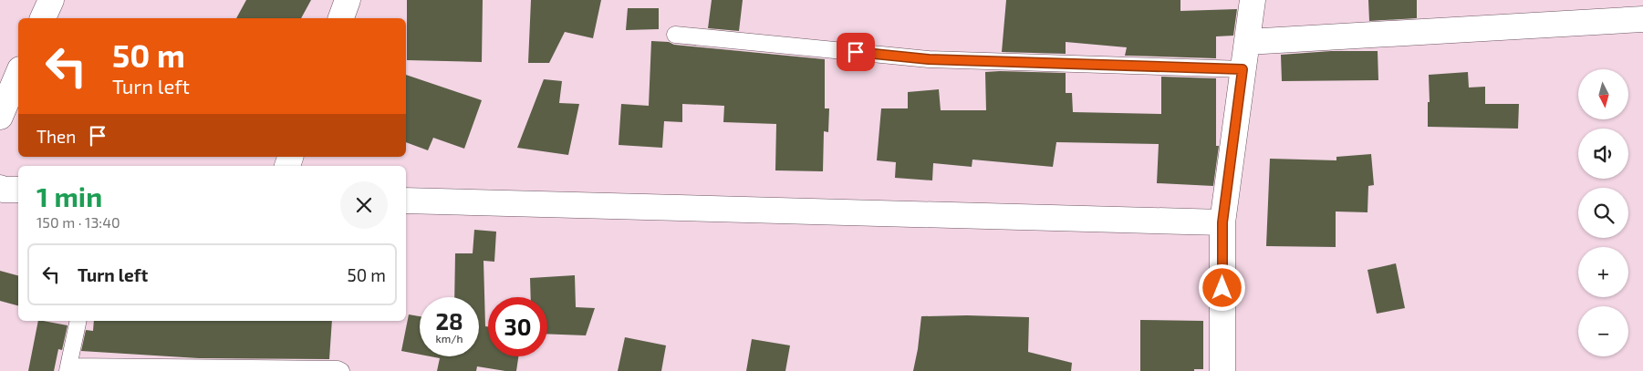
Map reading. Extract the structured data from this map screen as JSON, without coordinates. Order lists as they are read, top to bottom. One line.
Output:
{"north":"bottom","page":{"turn":["50 m","Turn left"],"map_buttons":["+","−"],"then":"Then","heading":["1 min","150 m · 13:40"],"list":[{"name":"Turn left","value":"50 m"}],"speed":"28 km/h","limit":"30"}}
